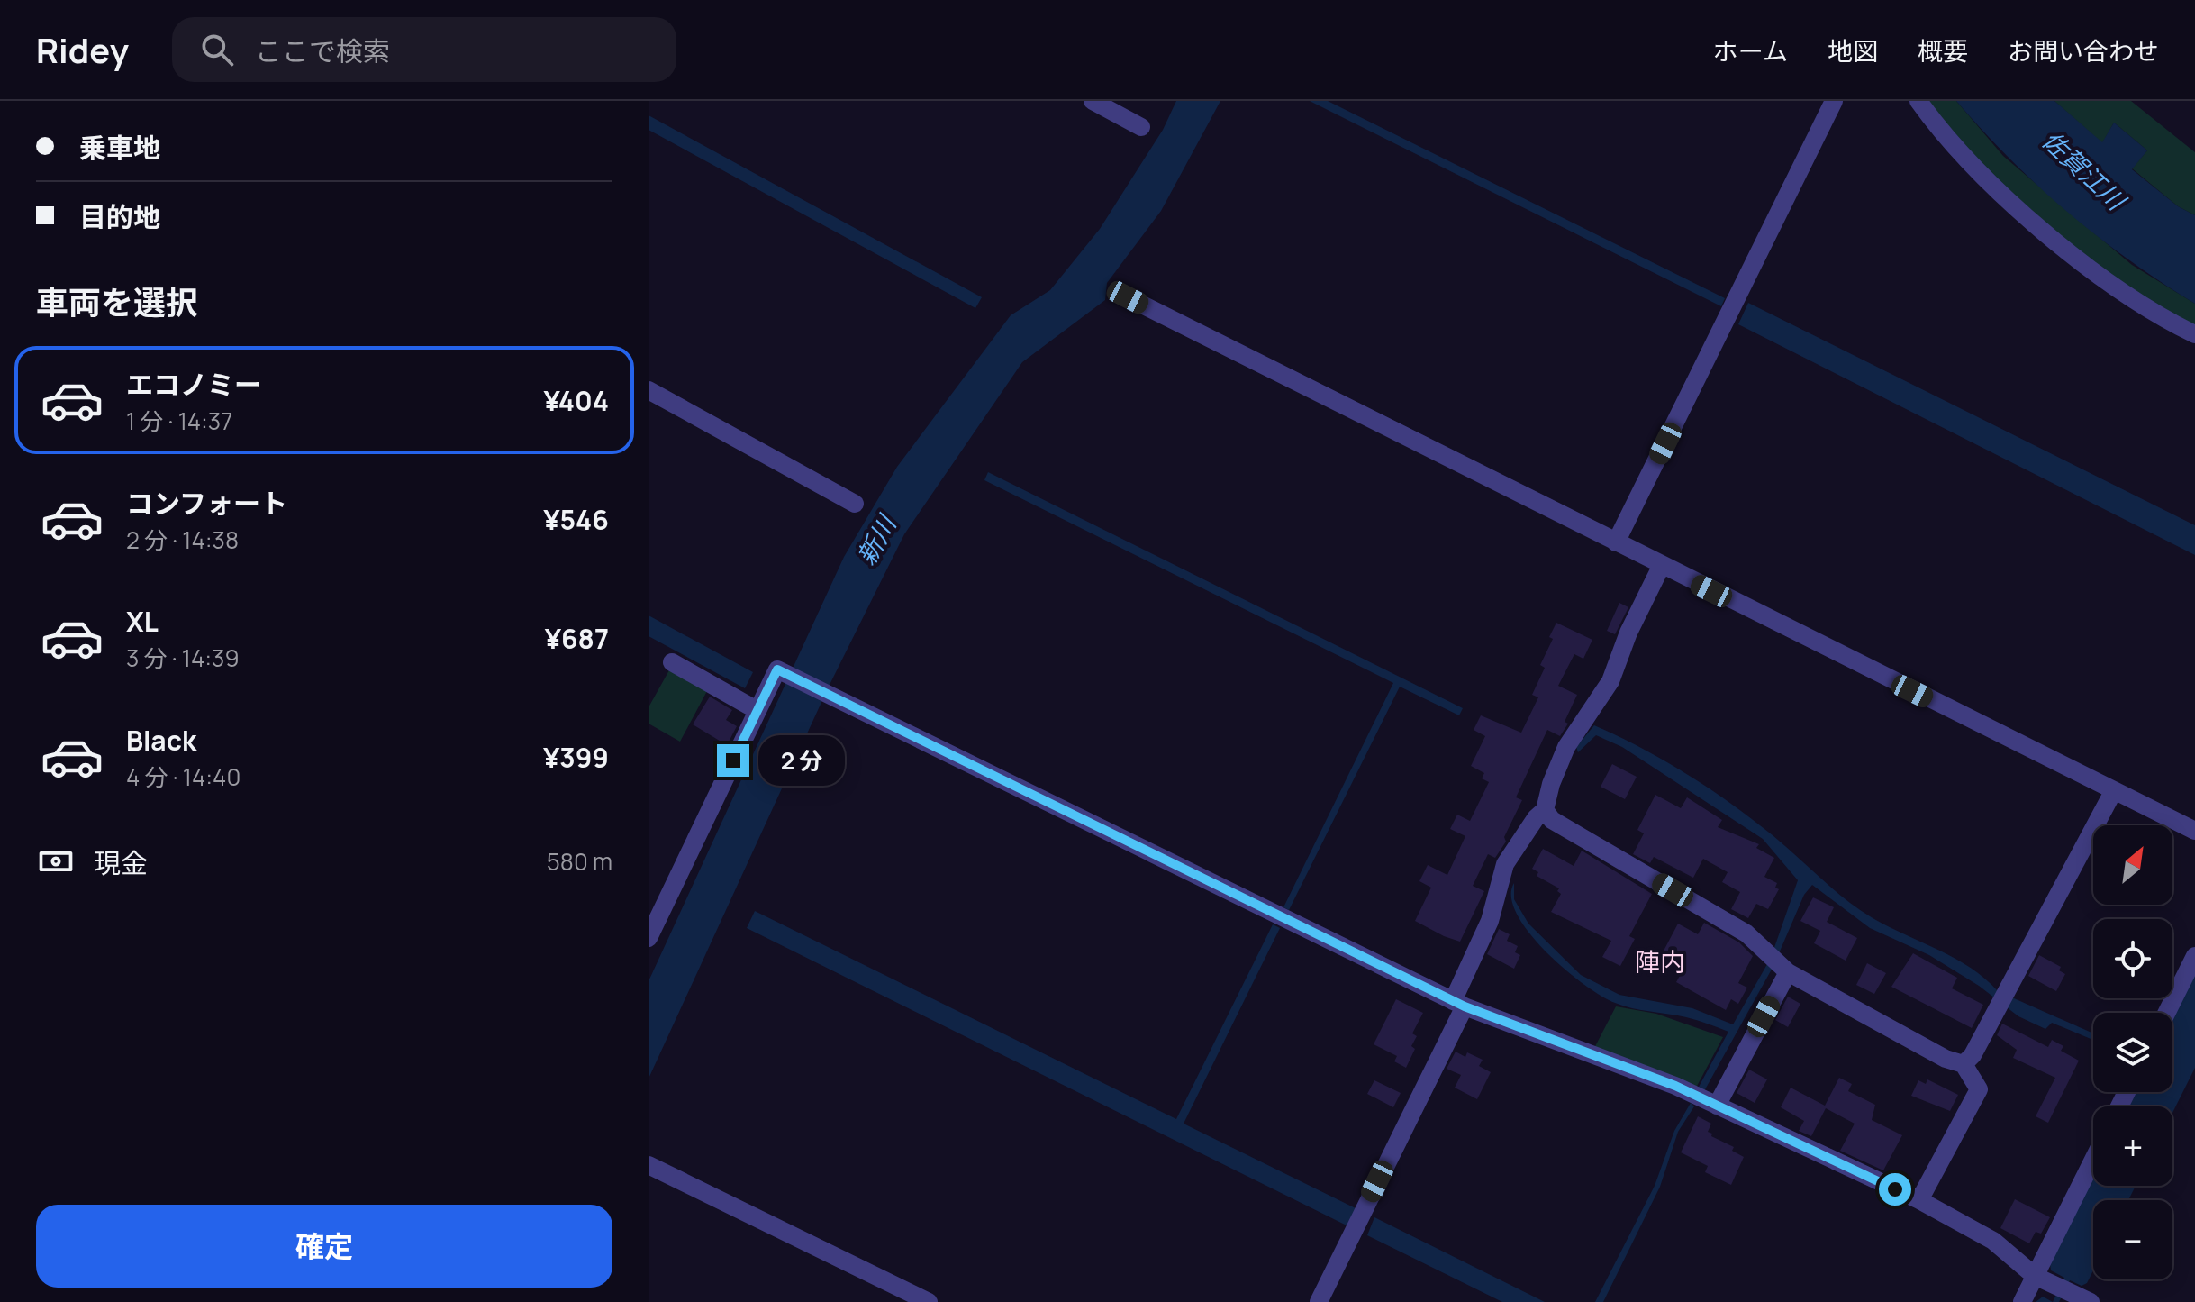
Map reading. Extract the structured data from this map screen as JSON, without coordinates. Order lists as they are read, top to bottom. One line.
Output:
{"districts":["陣内"],"water":["佐賀江川","新川"],"north":"top right","page":{"header":"Ridey","search":"ここで検索","nav":["ホーム","地図","概要","お問い合わせ"],"banner":["乗車地","目的地"],"heading":"車両を選択","list":[{"name":"エコノミー","note":"1 分 · 14:37","value":"¥404"},{"name":"コンフォート","note":"2 分 · 14:38","value":"¥546"},{"name":"XL","note":"3 分 · 14:39","value":"¥687"},{"name":"Black","note":"4 分 · 14:40","value":"¥399"}],"bubble":"2 分","pay":["現金","580 m"],"map_buttons":["+","−"],"buttons":"確定"}}
